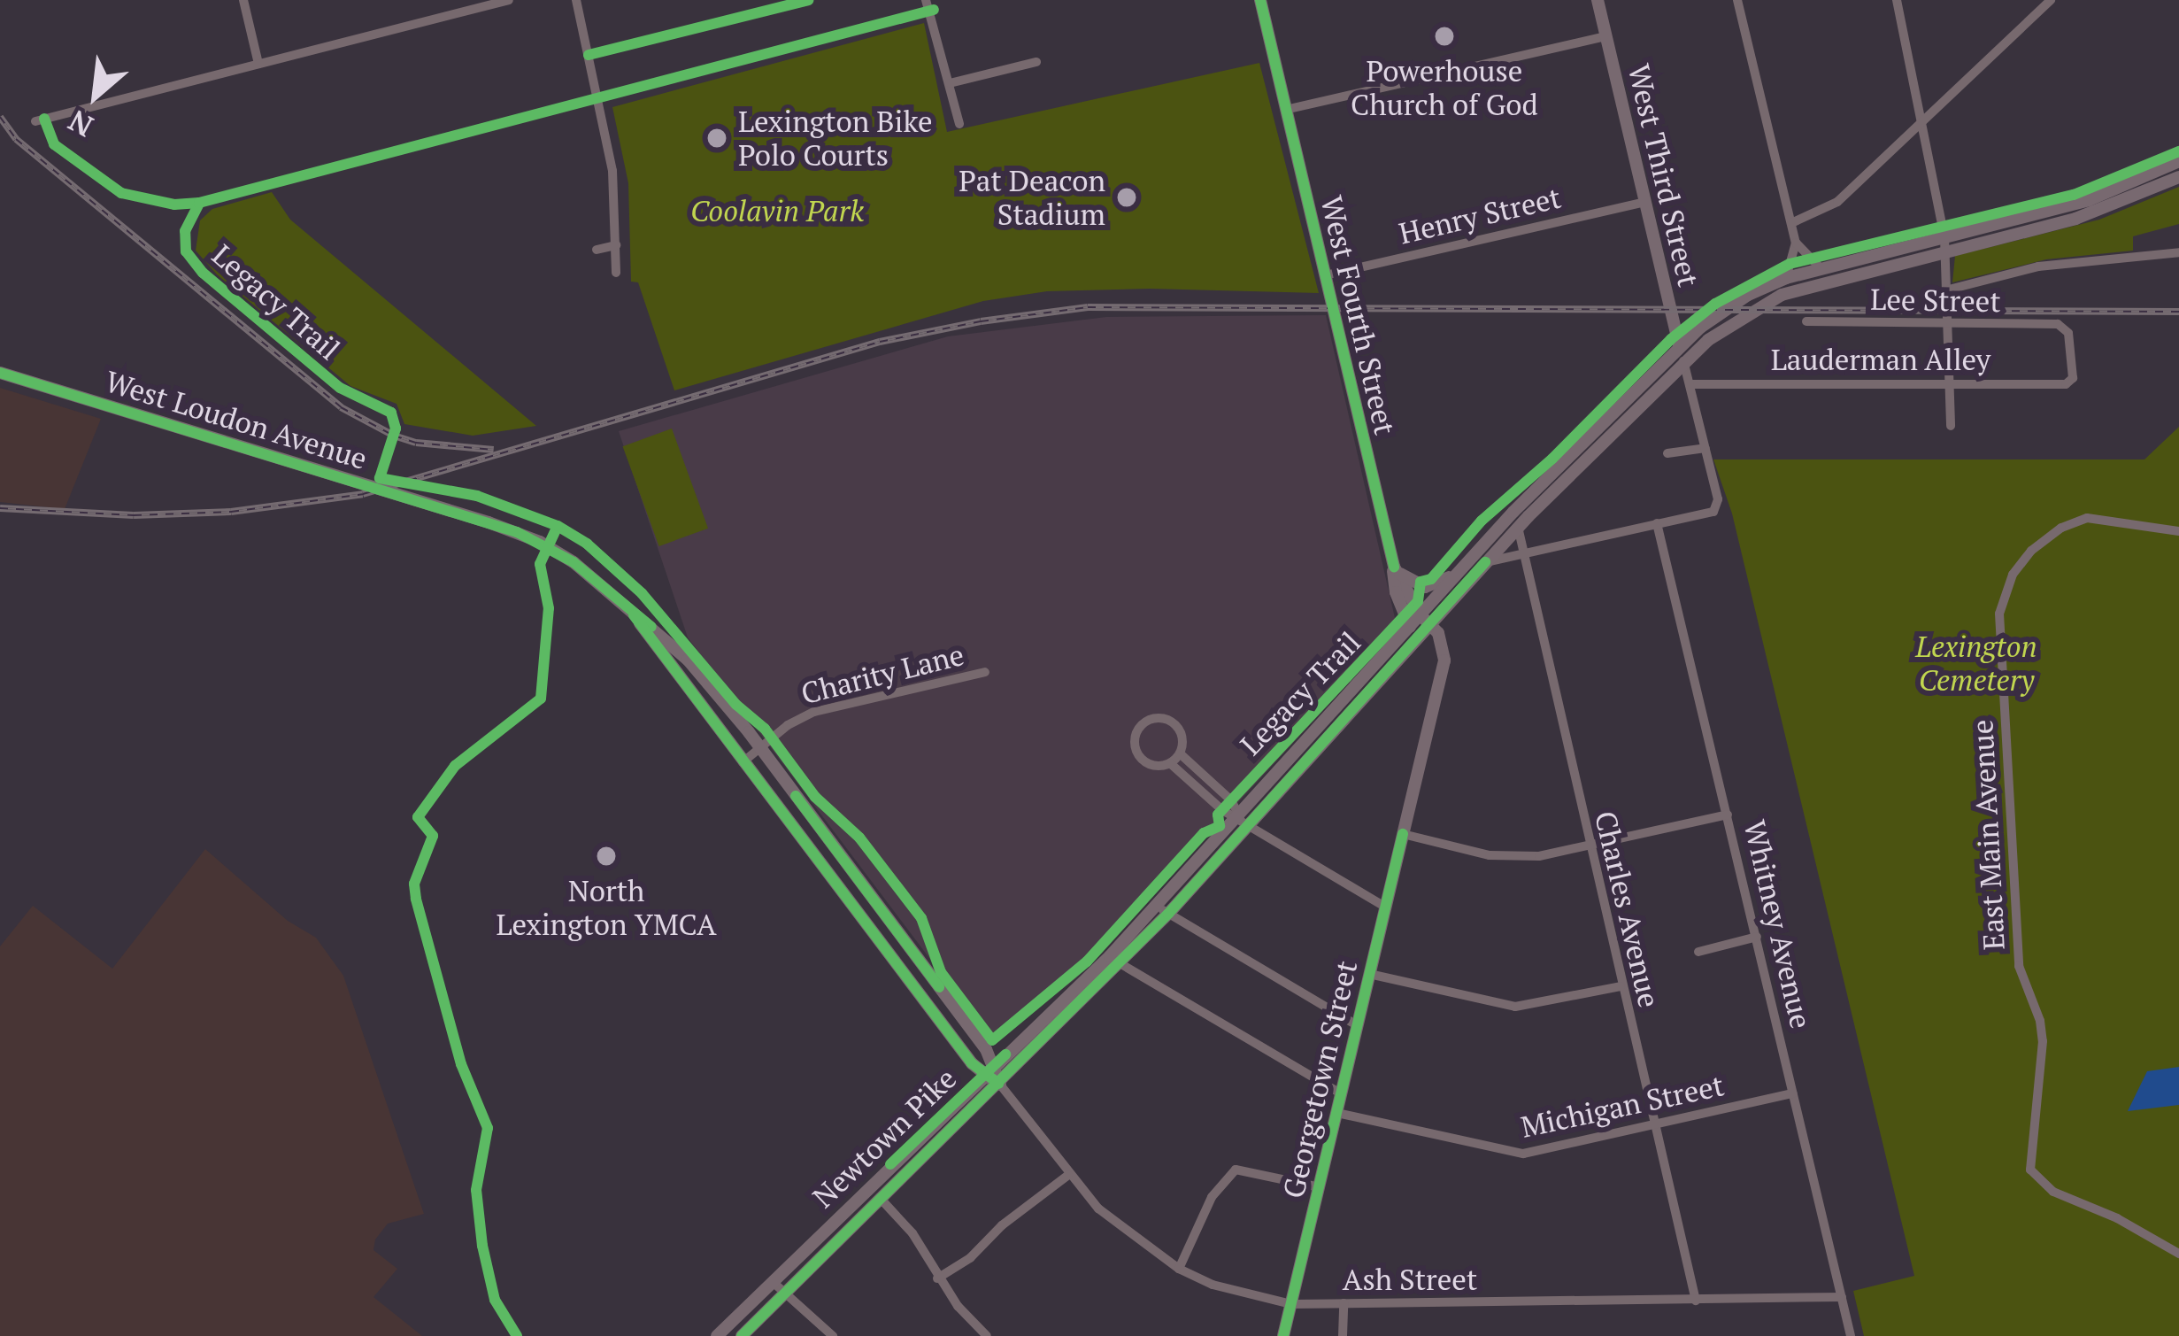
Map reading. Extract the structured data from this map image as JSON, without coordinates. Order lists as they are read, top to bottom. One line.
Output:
{"streets":{"main road":["West Third Street","West Fourth Street","West Loudon Avenue","Georgetown Street","Newtown Pike"],"street":["Henry Street","Lee Street","Lauderman Alley","Charity Lane","East Main Avenue","Charles Avenue","Whitney Avenue","Michigan Street","Ash Street"],"cycle path":["Legacy Trail"]},"crossings":[["West Third Street","Henry Street"],["West Third Street","Newtown Pike"],["Henry Street","West Fourth Street"],["Lee Street","Lauderman Alley"],["West Fourth Street","Georgetown Street"],["West Fourth Street","Newtown Pike"],["West Loudon Avenue","Charity Lane"],["West Loudon Avenue","Newtown Pike"],["West Loudon Avenue","Ash Street"],["Charles Avenue","Michigan Street"],["Charles Avenue","Newtown Pike"],["Charles Avenue","Ash Street"],["Whitney Avenue","Michigan Street"],["Whitney Avenue","Ash Street"],["Georgetown Street","Michigan Street"],["Georgetown Street","Newtown Pike"],["Georgetown Street","Ash Street"],["Newtown Pike","Ash Street"]],"parks":["Coolavin Park","Lexington Cemetery"],"places":["Powerhouse Church of God","Lexington Bike Polo Courts","Pat Deacon Stadium","North Lexington YMCA"],"north":"bottom left"}
